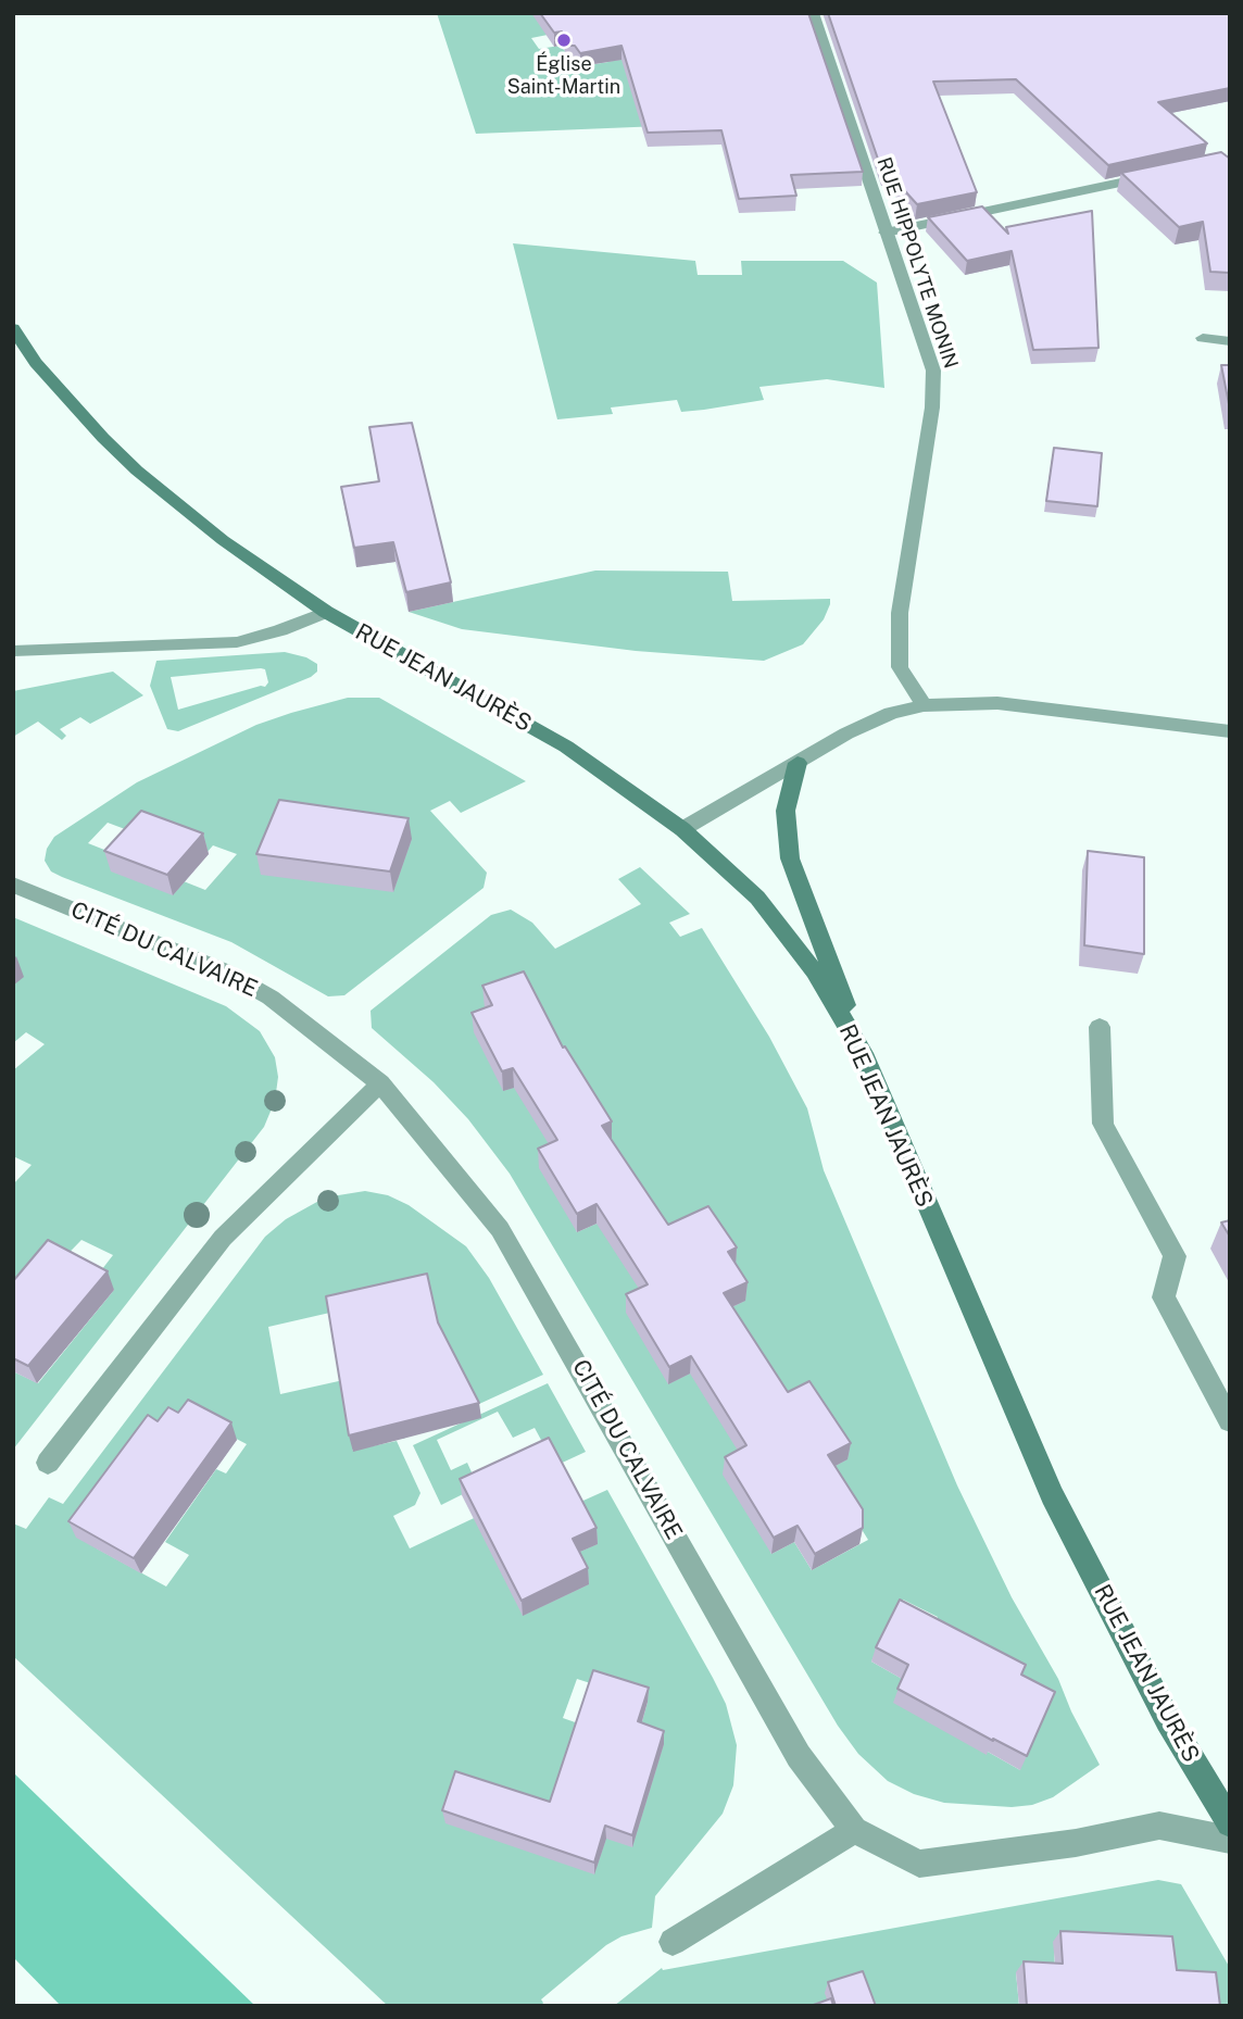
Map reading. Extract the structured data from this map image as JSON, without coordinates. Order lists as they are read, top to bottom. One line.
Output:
{"streets":{"main road":["RUE JEAN JAURÈS"],"street":["RUE HIPPOLYTE MONIN","CITÉ DU CALVAIRE"]},"places":["Église Saint-Martin"]}
